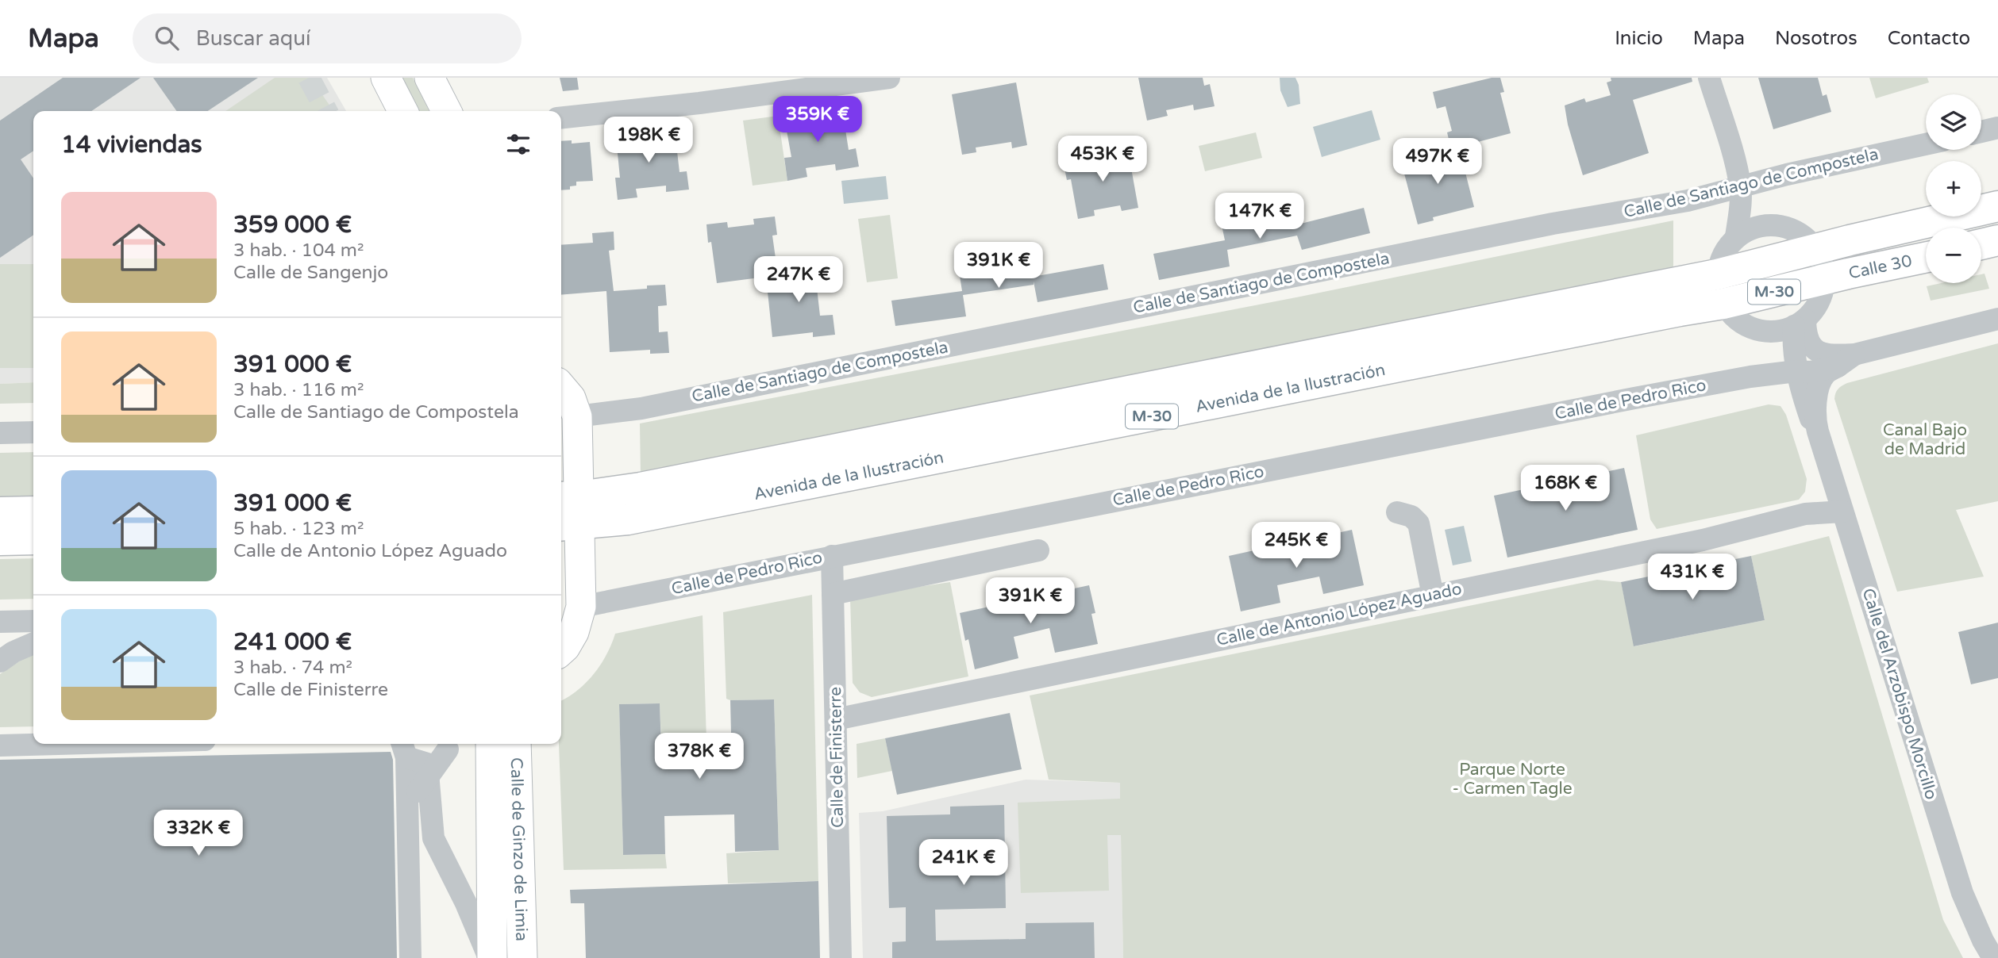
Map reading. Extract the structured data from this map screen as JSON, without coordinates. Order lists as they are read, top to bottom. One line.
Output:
{"streets":{"highway":["Calle 30","M-30","Avenida de la Ilustración"],"main road":["Calle de Ginzo de Limia"],"street":["Calle de Santiago de Compostela","Calle de Pedro Rico","Calle de Antonio López Aguado","Calle del Arzobispo Morcillo","Calle de Finisterre"]},"crossings":[["Calle 30","Avenida de la Ilustración"],["M-30","Avenida de la Ilustración"],["Calle de Pedro Rico","Calle del Arzobispo Morcillo"],["Calle de Pedro Rico","Calle de Finisterre"],["Calle de Antonio López Aguado","Calle del Arzobispo Morcillo"],["Calle de Antonio López Aguado","Calle de Finisterre"]],"parks":["Canal Bajo de Madrid","Parque Norte - Carmen Tagle"],"page":{"header":"Mapa","search":"Buscar aquí","nav":["Inicio","Mapa","Nosotros","Contacto"],"map_buttons":["+","−"],"price":["359K €","198K €","453K €","497K €","147K €","391K €","247K €","168K €","245K €","431K €","391K €","378K €","332K €","241K €"],"heading":"14 viviendas","list":[{"name":"359 000 €","note":"3 hab. · 104 m² · Calle de Sangenjo"},{"name":"391 000 €","note":"3 hab. · 116 m² · Calle de Santiago de Compostela"},{"name":"391 000 €","note":"5 hab. · 123 m² · Calle de Antonio López Aguado"},{"name":"241 000 €","note":"3 hab. · 74 m² · Calle de Finisterre"}]}}
